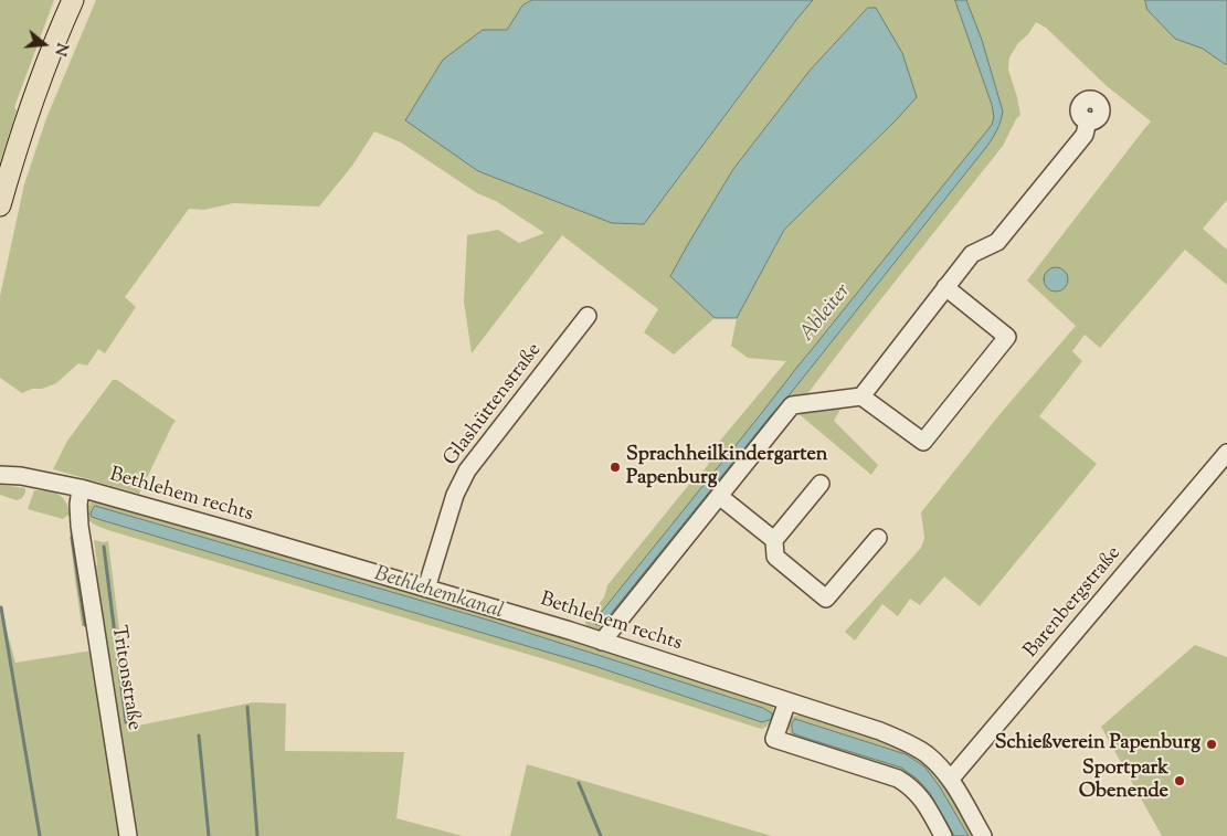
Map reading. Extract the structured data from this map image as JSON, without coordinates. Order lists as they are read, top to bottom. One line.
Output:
{"streets":{"street":["Glashüttenstraße","Bethlehem rechts","Barenbergstraße","Tritonstraße"]},"crossings":[["Glashüttenstraße","Bethlehem rechts"],["Bethlehem rechts","Barenbergstraße"],["Bethlehem rechts","Tritonstraße"]],"water":["Ableiter","Bethlehemkanal"],"places":["Sprachheilkindergarten Papenburg","Schießverein Papenburg","Sportpark Obenende"],"north":"right"}
